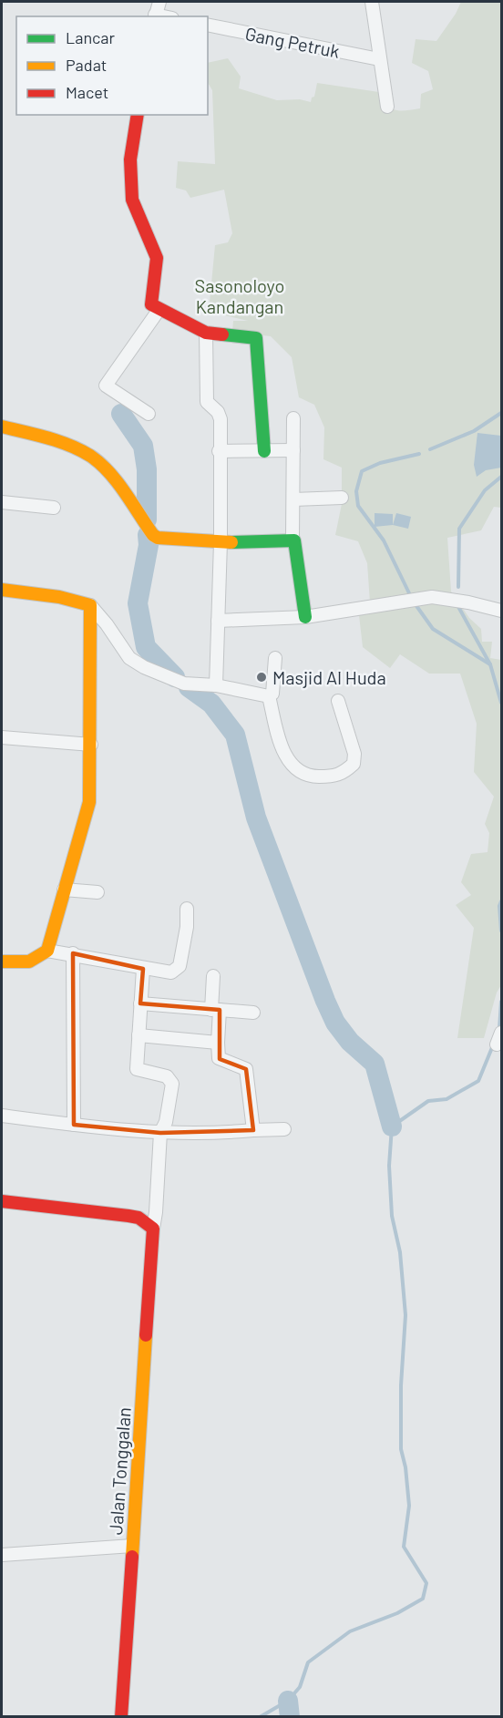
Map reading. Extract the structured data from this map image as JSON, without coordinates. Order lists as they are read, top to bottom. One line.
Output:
{"streets":{"street":["Gang Petruk","Jalan Tonggalan"]},"parks":["Sasonoloyo Kandangan"],"places":["Masjid Al Huda"],"legend":["Lancar","Padat","Macet"]}
